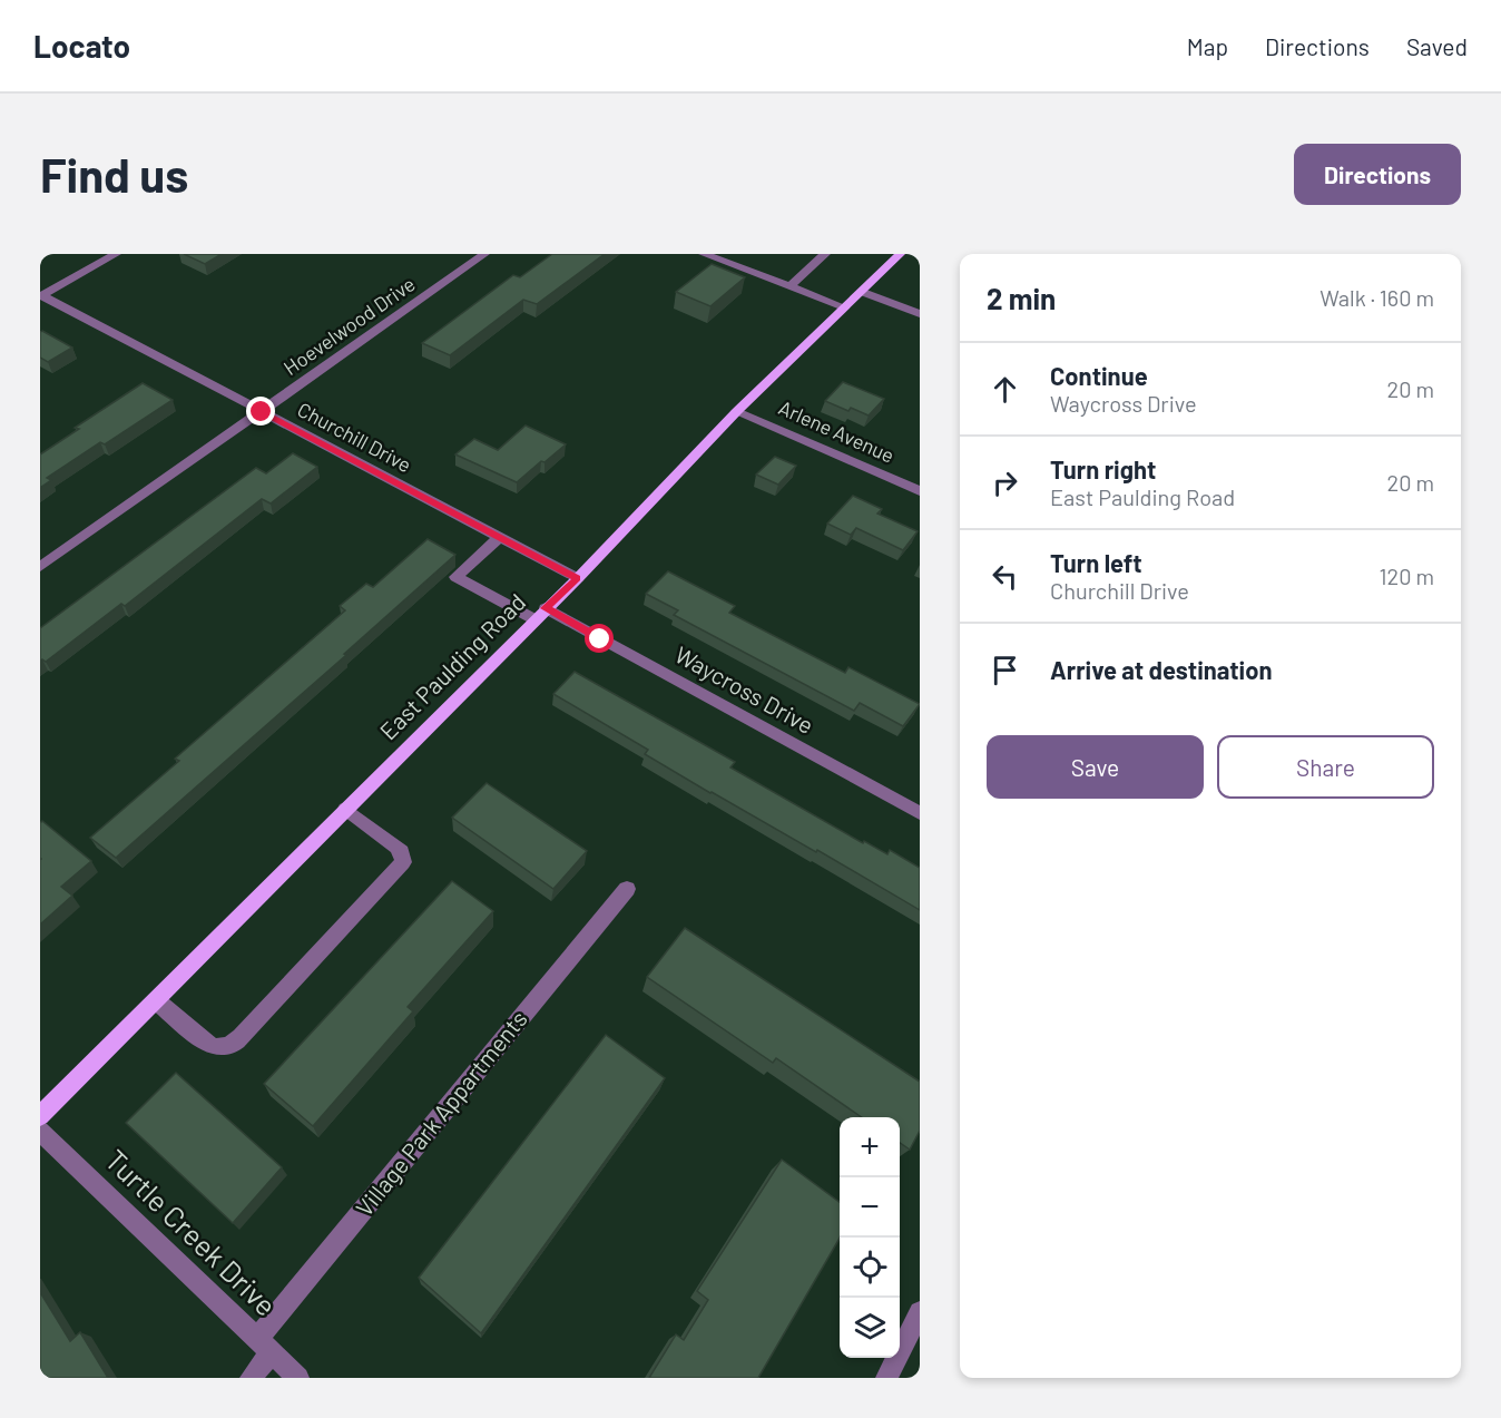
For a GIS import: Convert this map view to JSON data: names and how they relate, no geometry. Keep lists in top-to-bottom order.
{
  "streets": {
    "main road": ["East Paulding Road"],
    "street": [
      "Hoevelwood Drive",
      "Arlene Avenue",
      "Churchill Drive",
      "Waycross Drive",
      "Village Park Appartments",
      "Turtle Creek Drive"
    ]
  },
  "crossings": [
    ["Hoevelwood Drive", "Churchill Drive"],
    ["Arlene Avenue", "East Paulding Road"],
    ["Churchill Drive", "East Paulding Road"],
    ["Churchill Drive", "Waycross Drive"],
    ["East Paulding Road", "Waycross Drive"],
    ["Village Park Appartments", "Turtle Creek Drive"]
  ],
  "page": {
    "header": "Locato",
    "nav": ["Map", "Directions", "Saved"],
    "buttons": [
      "Directions",
      ["Save", "Share"]
    ],
    "title": "Find us",
    "heading": ["2 min", "Walk · 160 m"],
    "list": [
      ["Continue", "Waycross Drive", "20 m"],
      ["Turn right", "East Paulding Road", "20 m"],
      ["Turn left", "Churchill Drive", "120 m"],
      "Arrive at destination"
    ],
    "map_buttons": ["+", "−"]
  }
}
